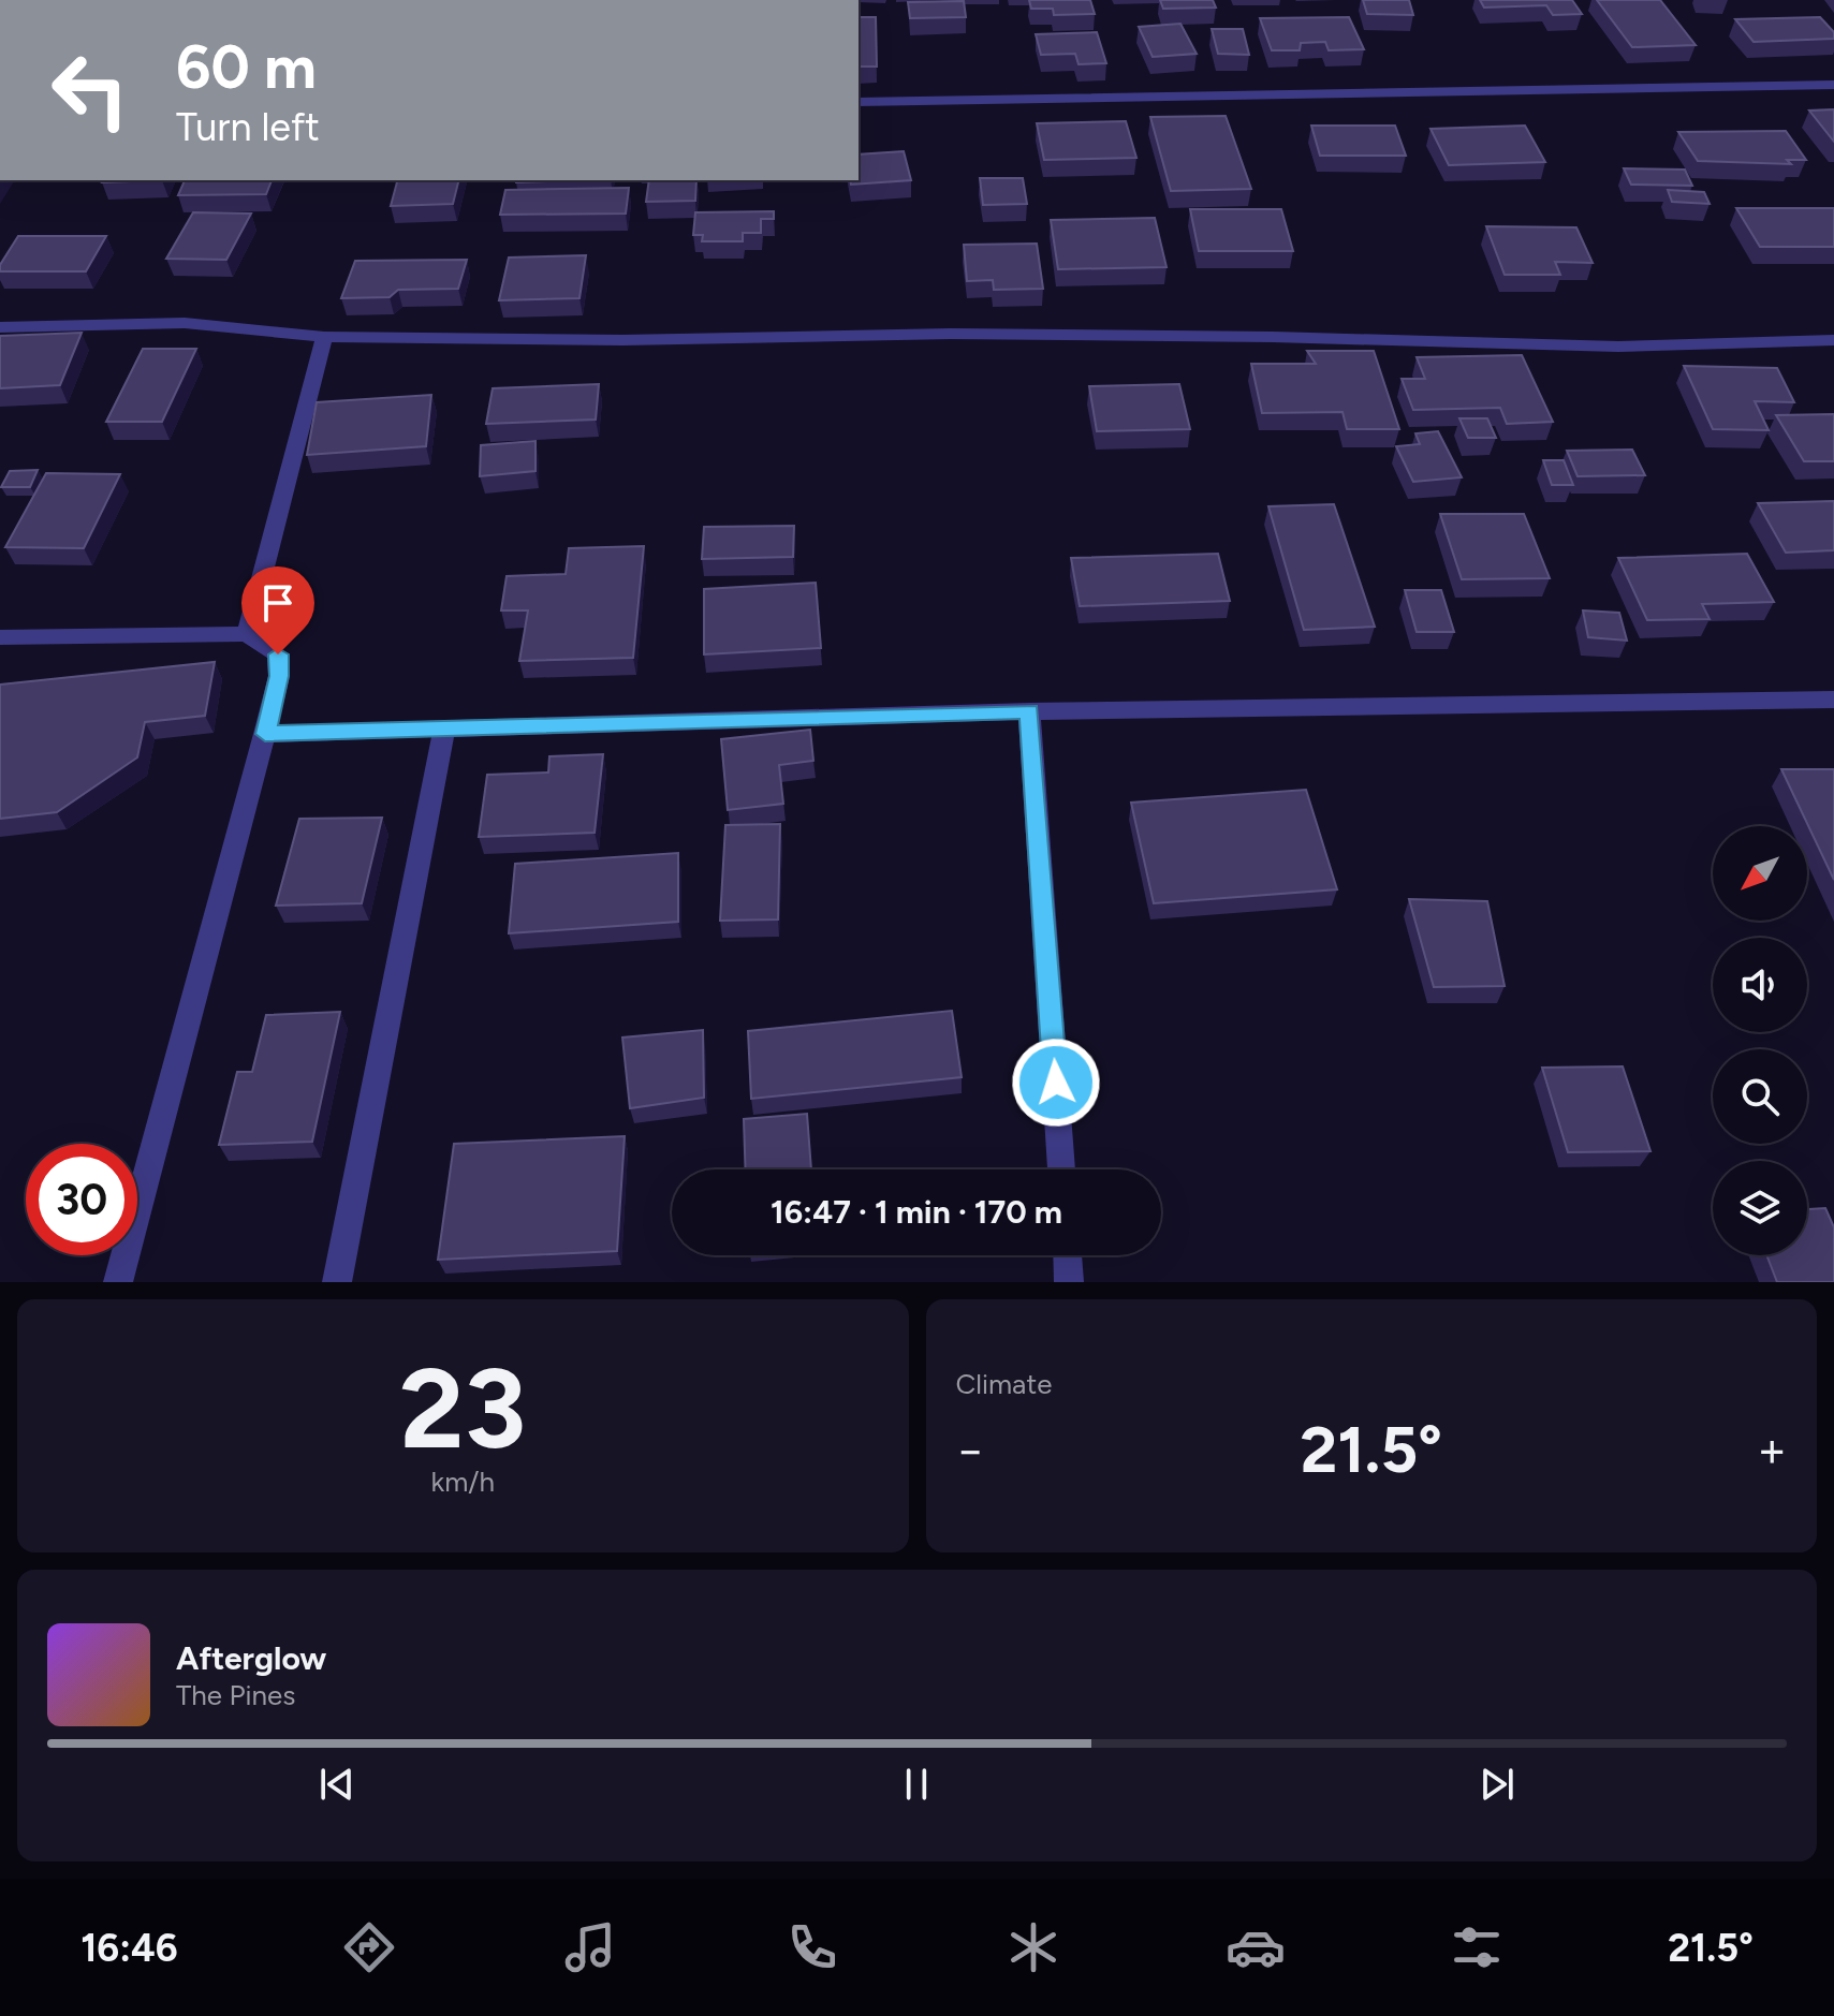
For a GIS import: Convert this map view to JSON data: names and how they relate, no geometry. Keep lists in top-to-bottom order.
{
  "north": "bottom left",
  "page": {
    "turn": ["60 m", "Turn left"],
    "limit": "30",
    "trip": "16:47 · 1 min · 170 m",
    "tile": [
      ["23", "km/h"],
      "Climate"
    ],
    "heat": ["−", "21.5°", "+"],
    "song": ["Afterglow", "The Pines"],
    "tabs": ["16:46", "21.5°"]
  }
}
